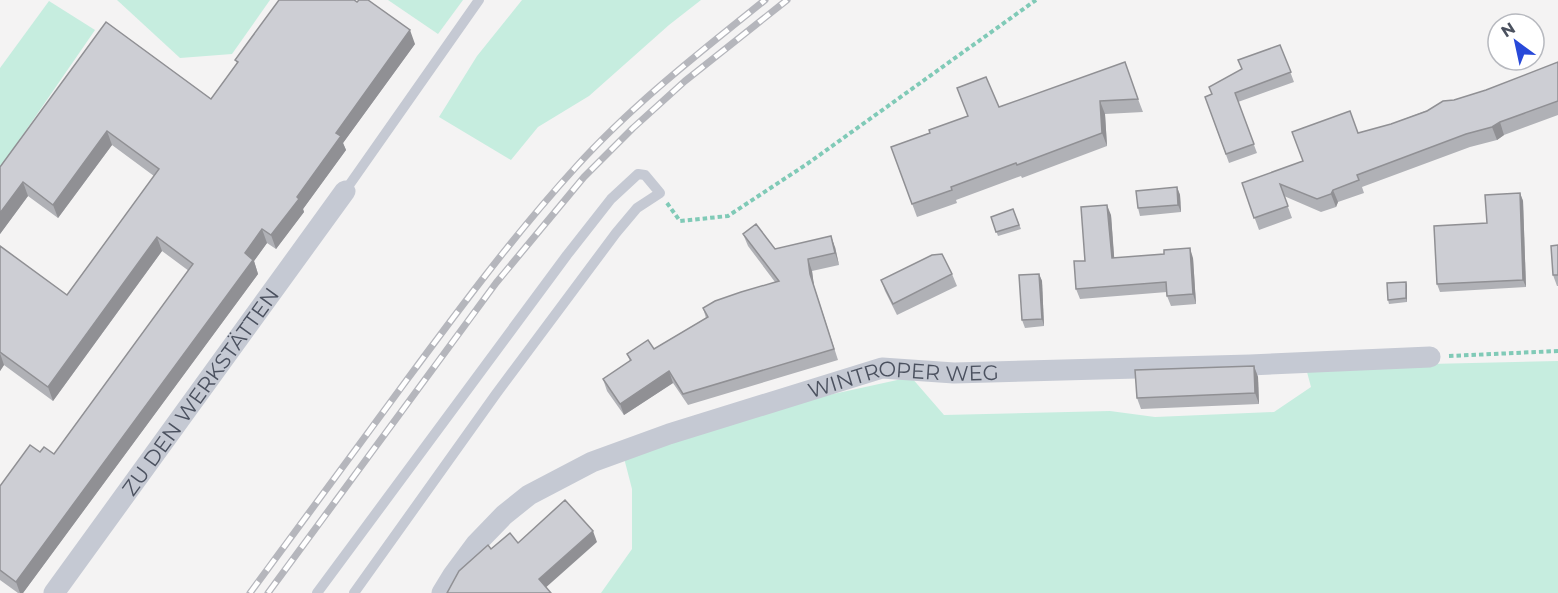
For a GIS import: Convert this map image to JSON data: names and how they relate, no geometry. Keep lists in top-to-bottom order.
{
  "streets": {
    "street": ["WINTROPER WEG", "ZU DEN WERKSTÄTTEN"]
  },
  "north": "top left"
}
